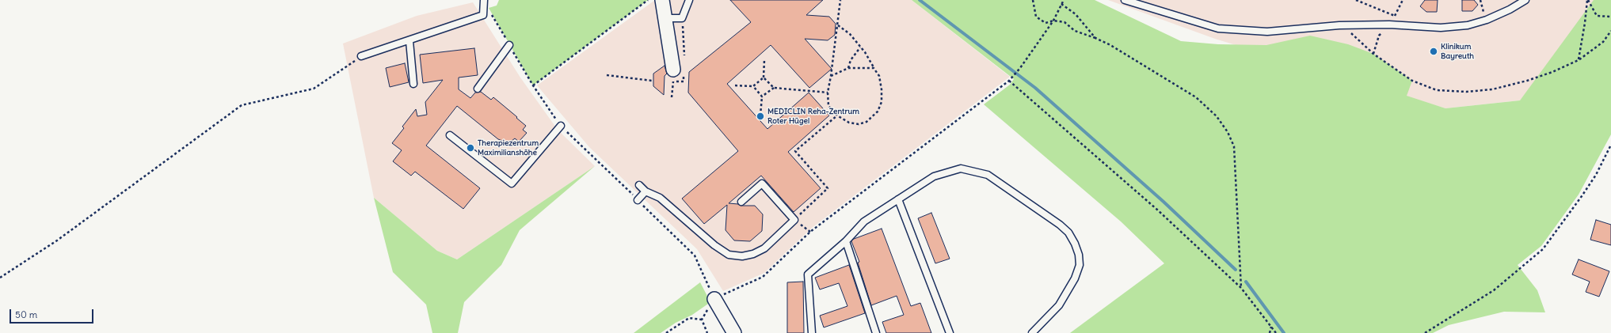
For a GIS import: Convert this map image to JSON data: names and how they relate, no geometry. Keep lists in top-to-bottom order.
{
  "places": ["Klinikum Bayreuth", "MEDICLIN Reha-Zentrum Roter Hügel", "Therapiezentrum Maximilianshöhe"],
  "scale_bar": "50 m"
}
